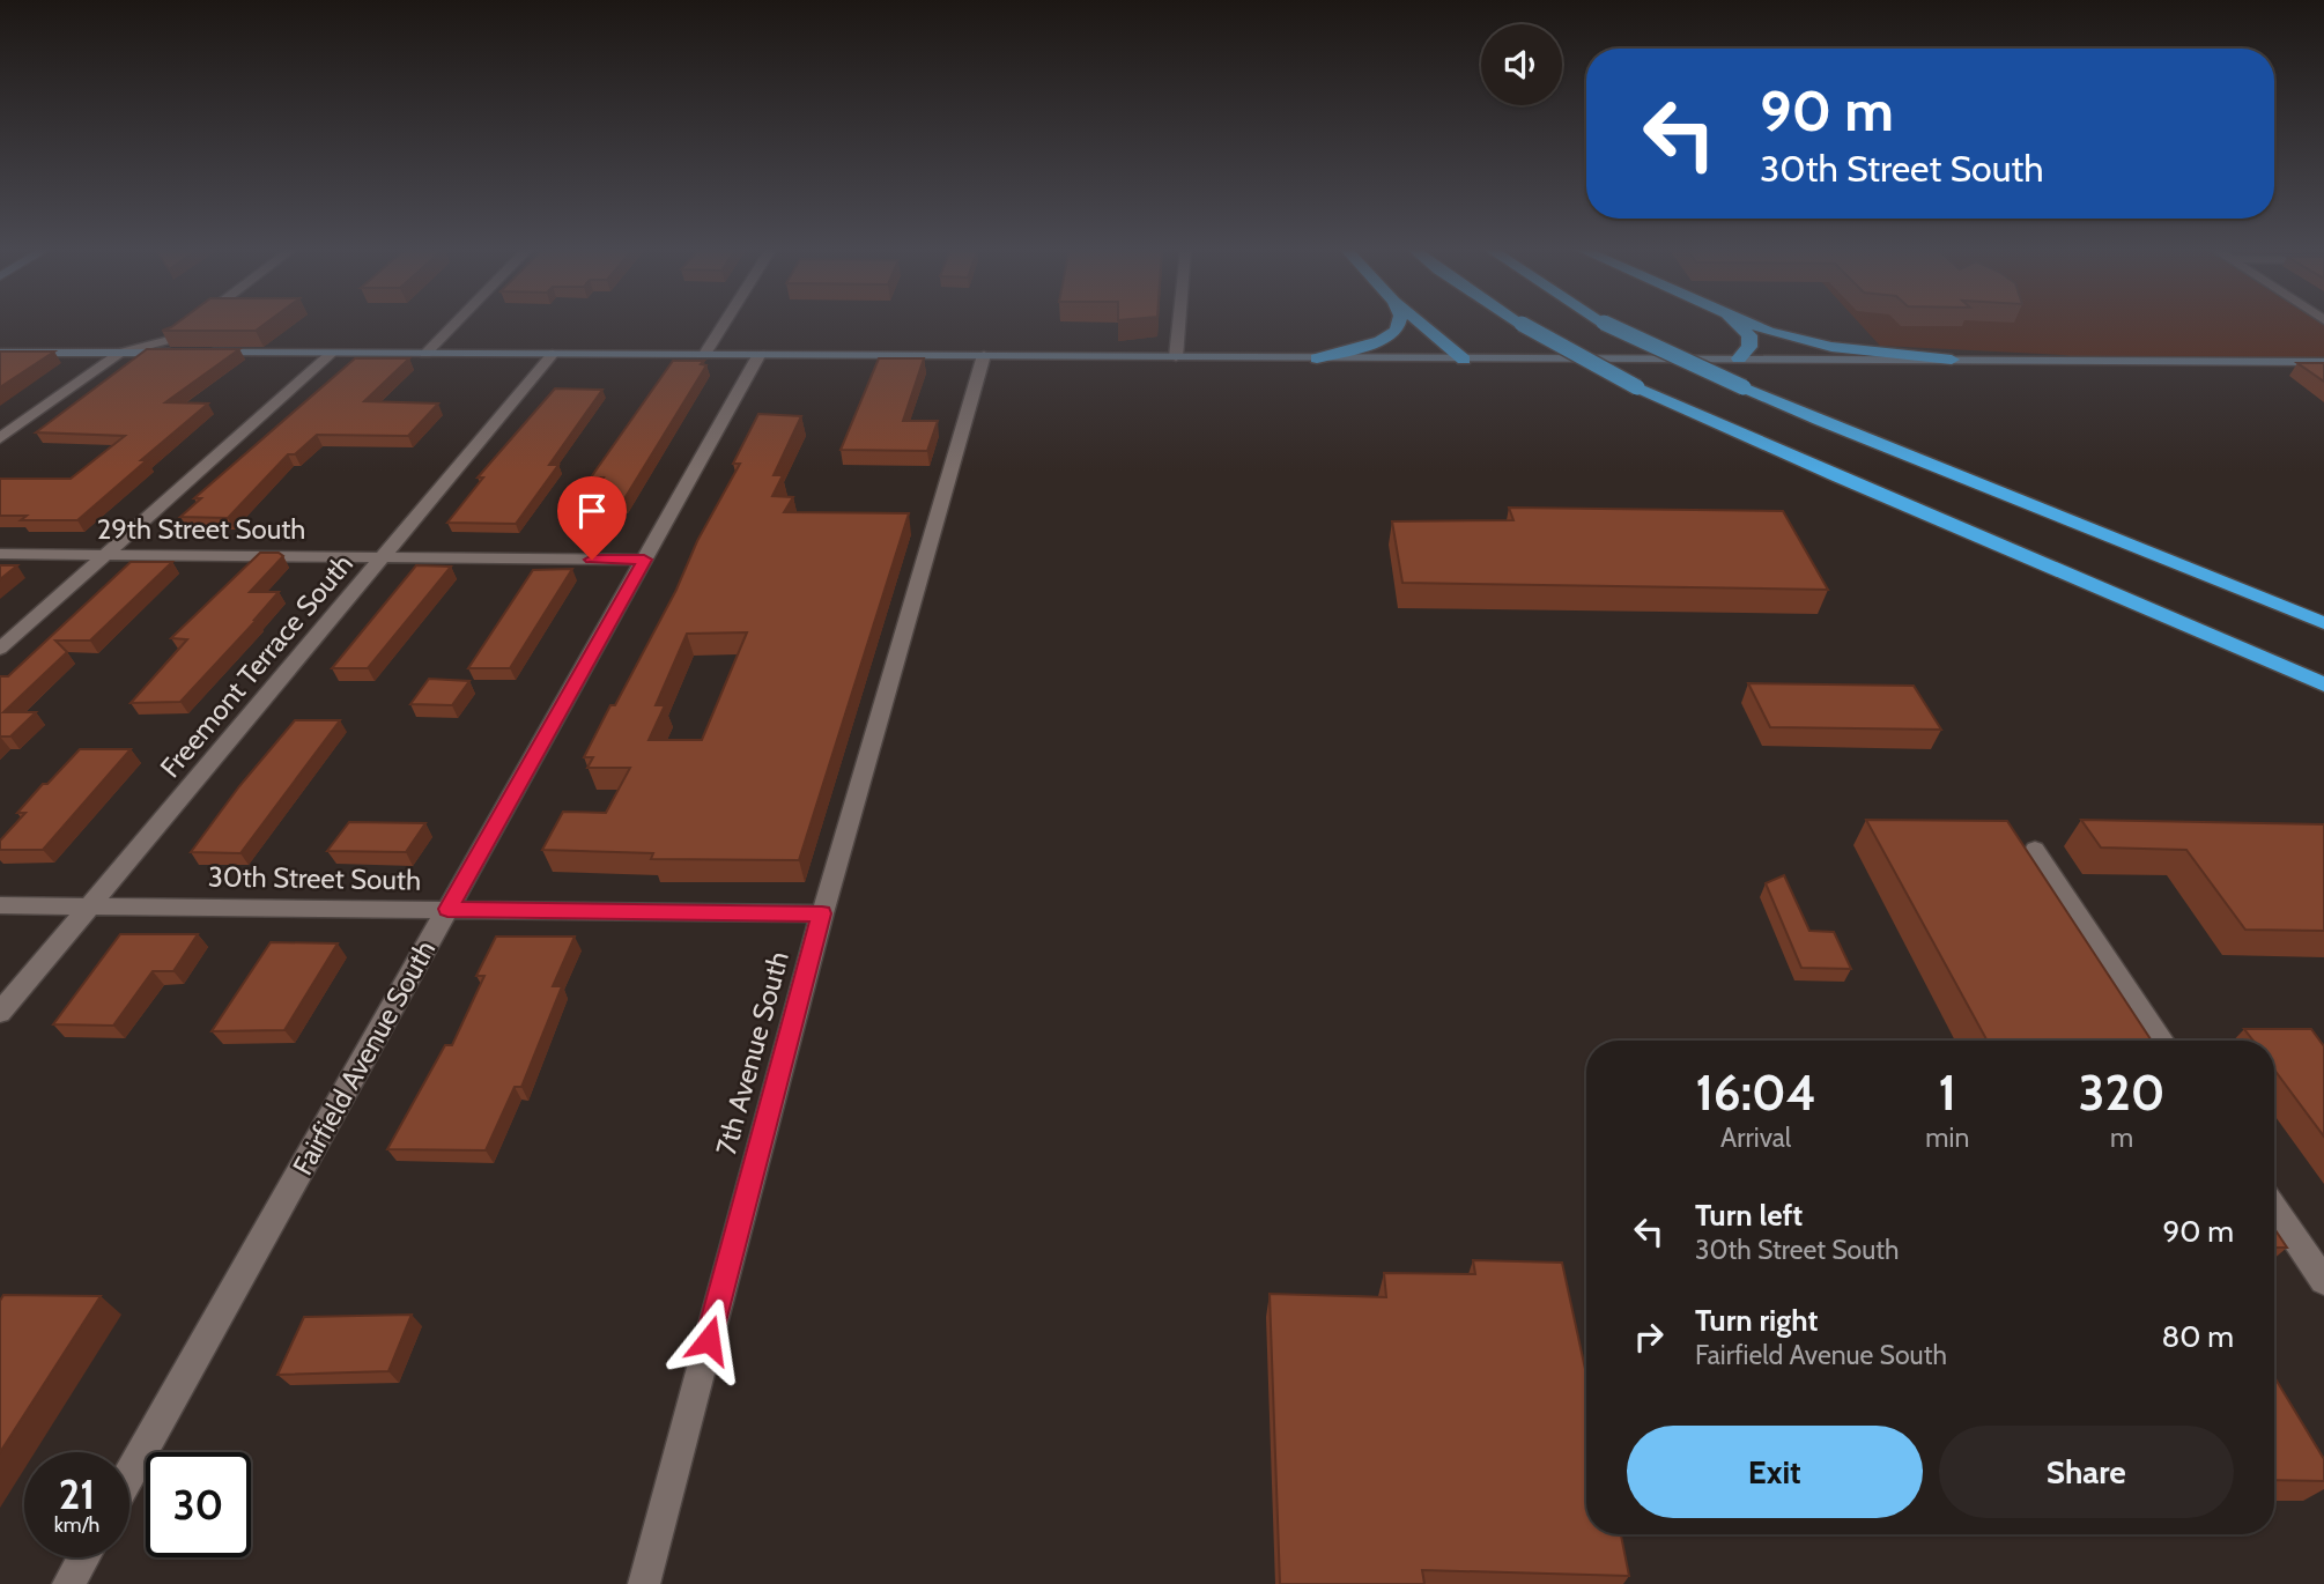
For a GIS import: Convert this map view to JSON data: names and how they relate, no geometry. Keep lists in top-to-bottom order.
{
  "streets": {
    "street": [
      "29th Street South",
      "Freemont Terrace South",
      "30th Street South",
      "7th Avenue South",
      "Fairfield Avenue South"
    ]
  },
  "crossings": [
    ["29th Street South", "Freemont Terrace South"],
    ["29th Street South", "Fairfield Avenue South"],
    ["Freemont Terrace South", "30th Street South"],
    ["30th Street South", "7th Avenue South"],
    ["30th Street South", "Fairfield Avenue South"]
  ],
  "page": {
    "turn": ["90 m", "30th Street South"],
    "eta": [
      "16:04",
      "Arrival",
      "1",
      "min",
      "320",
      "m"
    ],
    "list": [
      {
        "name": "Turn left",
        "note": "30th Street South",
        "value": "90 m"
      },
      {
        "name": "Turn right",
        "note": "Fairfield Avenue South",
        "value": "80 m"
      }
    ],
    "buttons": ["Exit", "Share"],
    "speed": "21 km/h",
    "limit": "30"
  }
}
